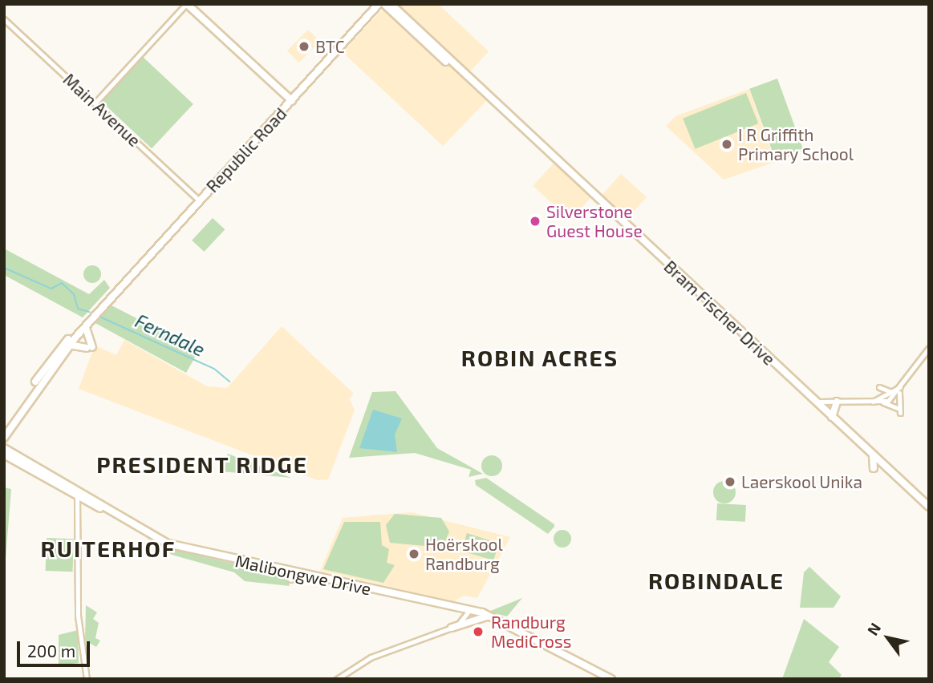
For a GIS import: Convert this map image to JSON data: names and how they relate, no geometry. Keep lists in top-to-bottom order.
{
  "streets": {
    "main road": ["Republic Road", "Bram Fischer Drive", "Malibongwe Drive"],
    "street": ["Main Avenue"]
  },
  "crossings": [
    ["Main Avenue", "Republic Road"],
    ["Republic Road", "Bram Fischer Drive"]
  ],
  "districts": [
    "ROBIN ACRES",
    "PRESIDENT RIDGE",
    "RUITERHOF",
    "ROBINDALE"
  ],
  "water": ["Ferndale"],
  "places": [
    "BTC",
    "I R Griffith Primary School",
    "Silverstone Guest House",
    "Laerskool Unika",
    "Hoërskool Randburg",
    "Randburg MediCross"
  ],
  "scale_bar": "200 m",
  "north": "top left"
}
